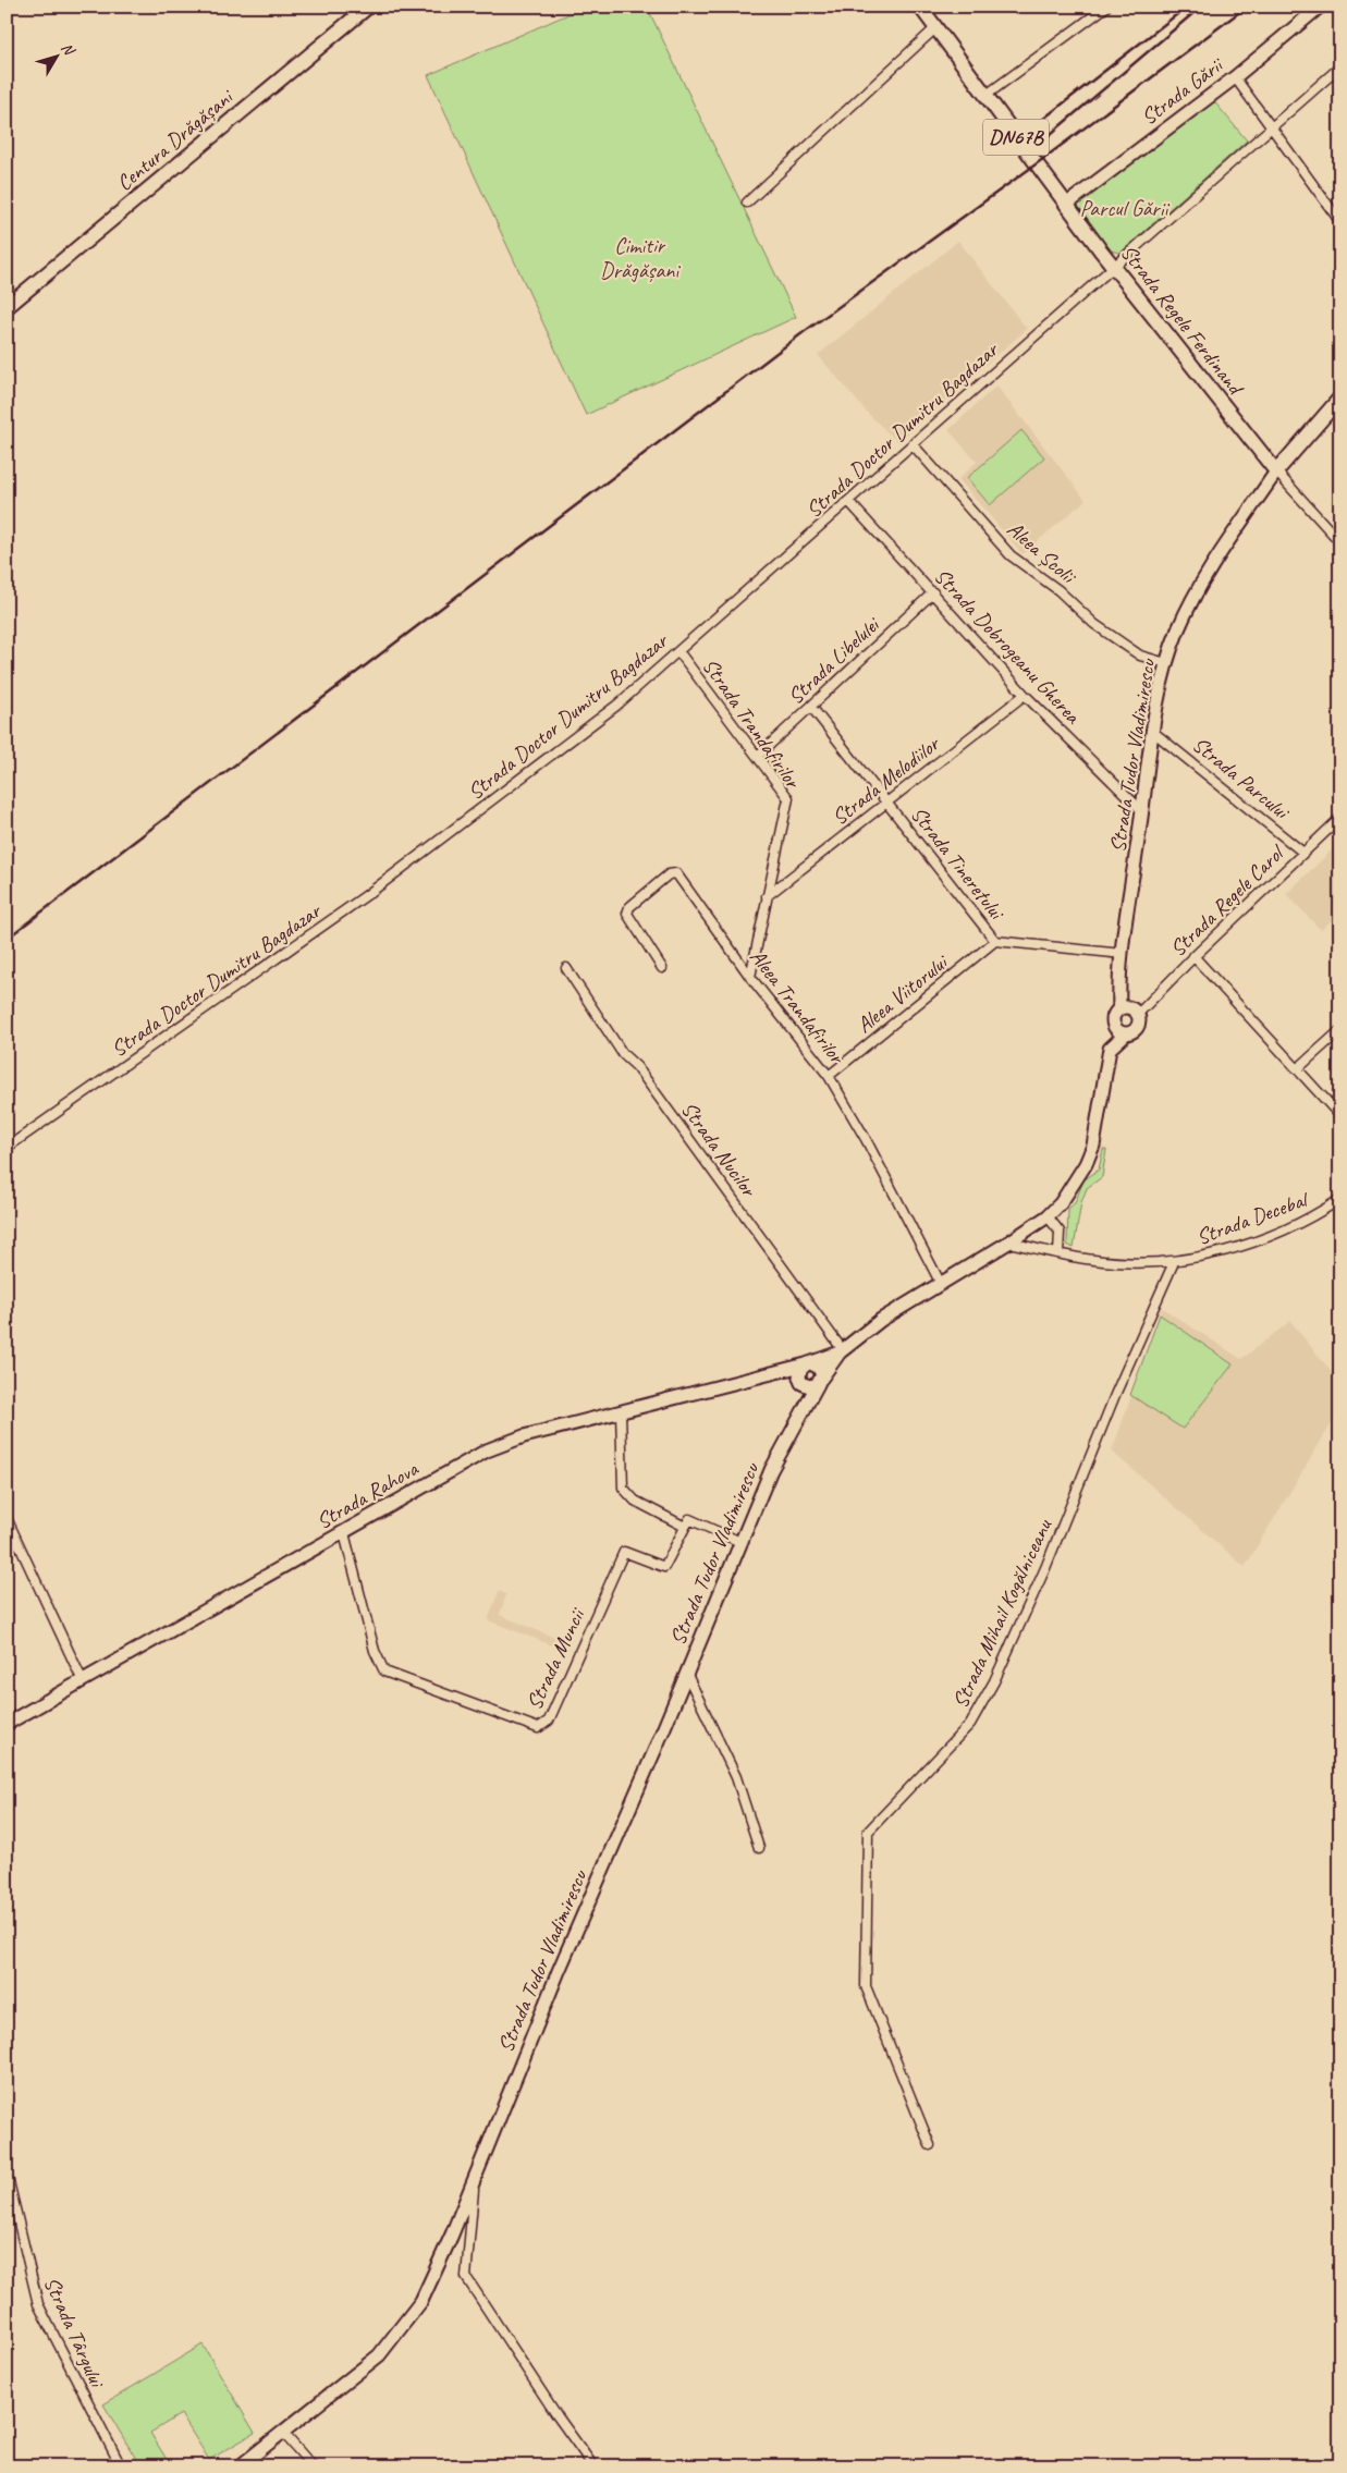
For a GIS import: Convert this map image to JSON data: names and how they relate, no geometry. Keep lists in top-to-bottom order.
{
  "streets": {
    "main road": [
      "Strada Gării",
      "DN67B",
      "Centura Drăgășani",
      "Strada Regele Ferdinand",
      "Strada Tudor Vladimirescu",
      "Strada Rahova"
    ],
    "street": [
      "Strada Doctor Dumitru Bagdazar",
      "Aleea Școlii",
      "Strada Dobrogeanu Gherea",
      "Strada Libelulei",
      "Strada Trandafirilor",
      "Strada Parcului",
      "Strada Melodiilor",
      "Strada Tineretului",
      "Strada Regele Carol",
      "Aleea Viitorului",
      "Aleea Trandafirilor",
      "Strada Nucilor",
      "Strada Decebal",
      "Strada Mihail Kogălniceanu",
      "Strada Muncii",
      "Strada Târgului"
    ]
  },
  "crossings": [
    ["Strada Gării", "Strada Regele Ferdinand"],
    ["DN67B", "Strada Regele Ferdinand"],
    ["DN67B", "Strada Tudor Vladimirescu"],
    ["Strada Regele Ferdinand", "Strada Doctor Dumitru Bagdazar"],
    ["Strada Regele Ferdinand", "Strada Tudor Vladimirescu"],
    ["Strada Doctor Dumitru Bagdazar", "Aleea Școlii"],
    ["Strada Doctor Dumitru Bagdazar", "Strada Dobrogeanu Gherea"],
    ["Strada Doctor Dumitru Bagdazar", "Strada Trandafirilor"],
    ["Aleea Școlii", "Strada Tudor Vladimirescu"],
    ["Strada Dobrogeanu Gherea", "Strada Libelulei"],
    ["Strada Dobrogeanu Gherea", "Strada Tudor Vladimirescu"],
    ["Strada Dobrogeanu Gherea", "Strada Melodiilor"],
    ["Strada Libelulei", "Strada Trandafirilor"],
    ["Strada Libelulei", "Strada Tineretului"],
    ["Strada Trandafirilor", "Strada Melodiilor"],
    ["Strada Trandafirilor", "Aleea Trandafirilor"],
    ["Strada Tudor Vladimirescu", "Strada Parcului"],
    ["Strada Tudor Vladimirescu", "Strada Tineretului"],
    ["Strada Tudor Vladimirescu", "Strada Regele Carol"],
    ["Strada Tudor Vladimirescu", "Aleea Trandafirilor"],
    ["Strada Tudor Vladimirescu", "Strada Nucilor"],
    ["Strada Tudor Vladimirescu", "Strada Decebal"],
    ["Strada Tudor Vladimirescu", "Strada Rahova"],
    ["Strada Parcului", "Strada Regele Carol"],
    ["Strada Melodiilor", "Strada Tineretului"],
    ["Strada Tineretului", "Aleea Viitorului"],
    ["Aleea Viitorului", "Aleea Trandafirilor"],
    ["Strada Decebal", "Strada Mihail Kogălniceanu"],
    ["Strada Rahova", "Strada Muncii"]
  ],
  "parks": ["Parcul Gării", "Cimitir Drăgășani"],
  "north": "top right"
}
